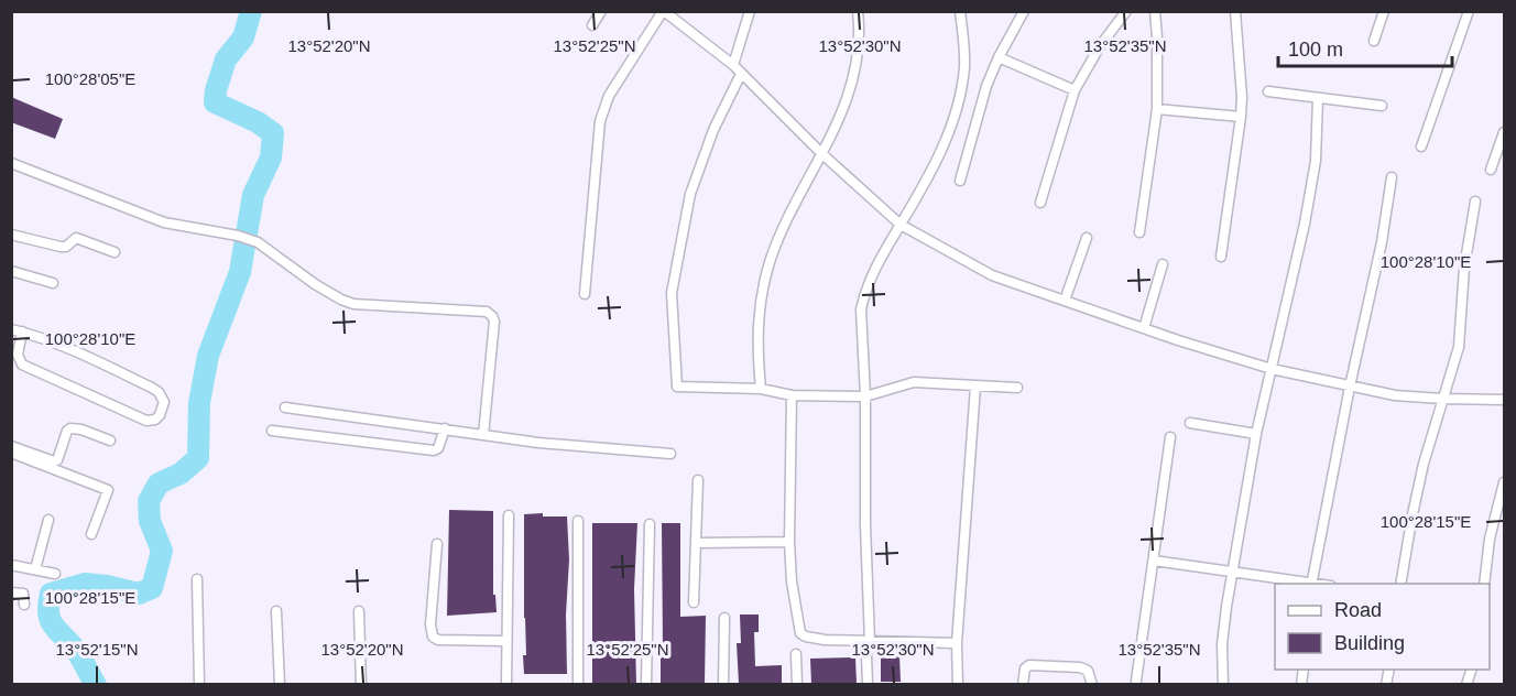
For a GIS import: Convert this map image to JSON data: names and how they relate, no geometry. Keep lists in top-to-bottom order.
{
  "legend": ["Road", "Building"],
  "scale_bar": "100 m",
  "coordinates": [
    "13°52'20\"N",
    "13°52'25\"N",
    "13°52'30\"N",
    "13°52'35\"N",
    "100°28'05\"E",
    "100°28'10\"E",
    "100°28'15\"E",
    "13°52'15\"N"
  ]
}
